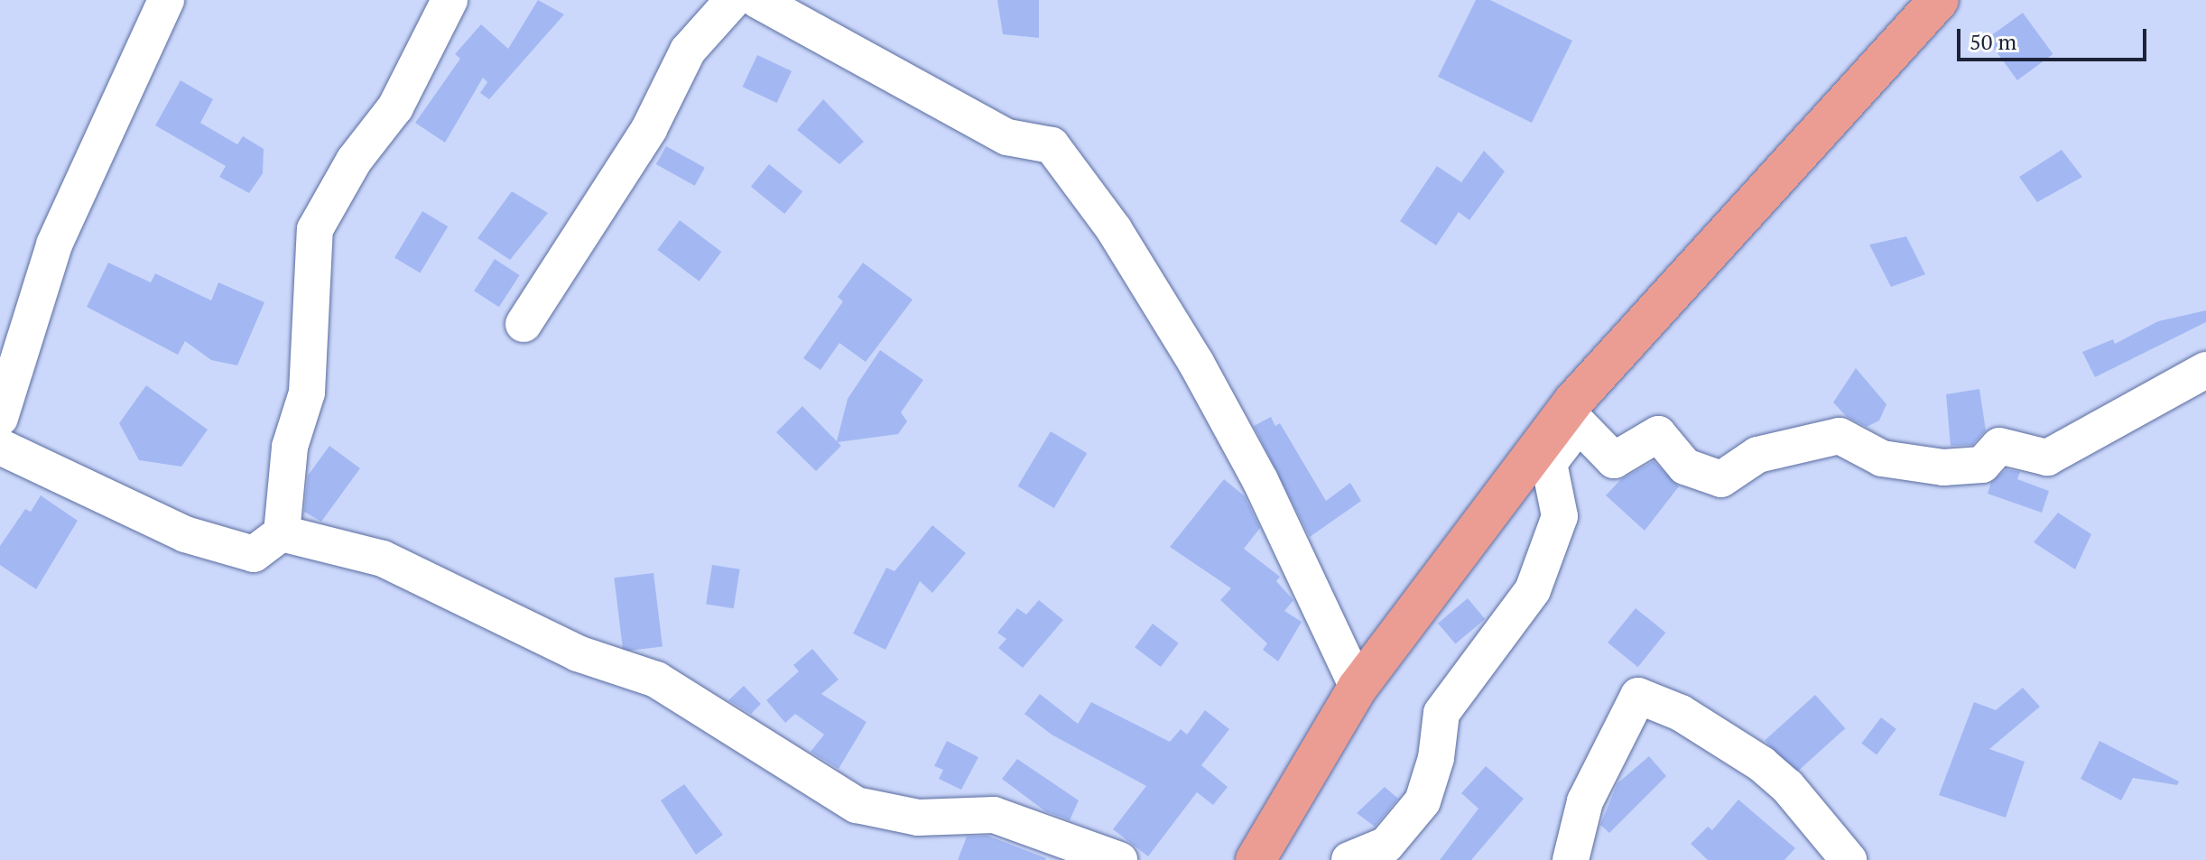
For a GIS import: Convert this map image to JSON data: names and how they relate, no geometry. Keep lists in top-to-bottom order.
{
  "scale_bar": "50 m"
}
